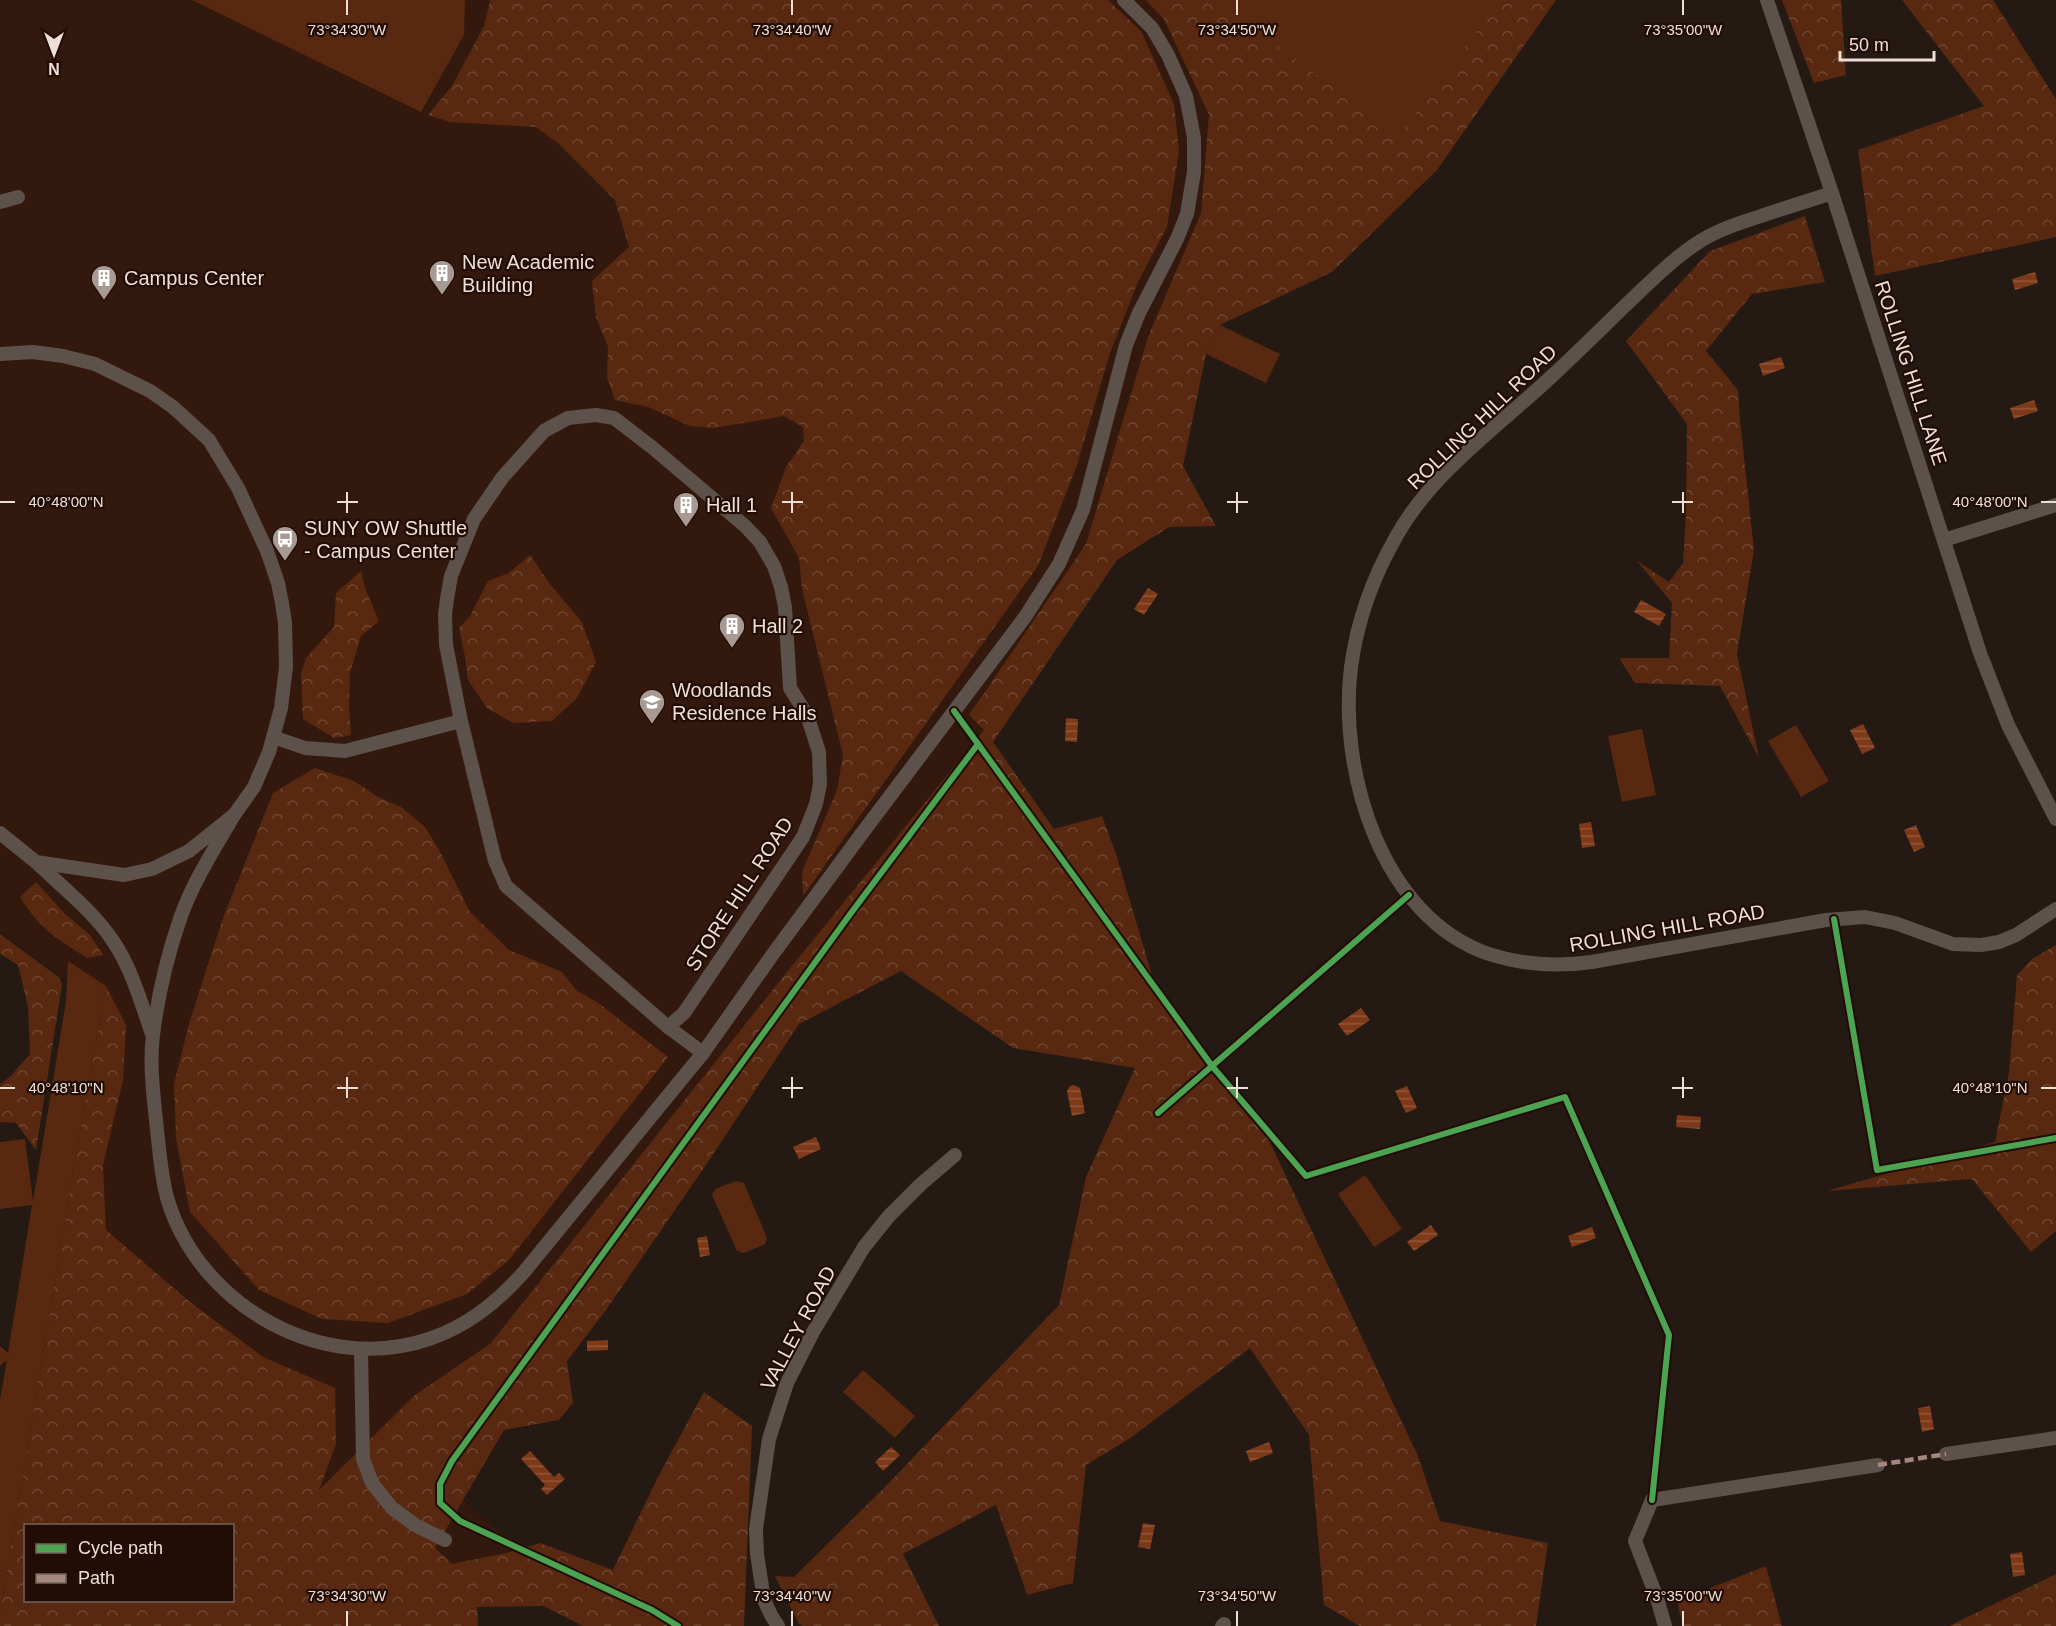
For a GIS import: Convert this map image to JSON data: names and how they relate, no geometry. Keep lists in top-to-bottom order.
{
  "streets": {
    "street": [
      "ROLLING HILL LANE",
      "ROLLING HILL ROAD",
      "STORE HILL ROAD",
      "VALLEY ROAD"
    ]
  },
  "crossings": [
    ["ROLLING HILL LANE", "ROLLING HILL ROAD"]
  ],
  "places": {
    "building": [
      "New Academic Building",
      "Campus Center",
      "Hall 1",
      "Hall 2"
    ],
    "bus stop": ["SUNY OW Shuttle - Campus Center"],
    "school or university": ["Woodlands Residence Halls"]
  },
  "legend": ["Cycle path", "Path"],
  "scale_bar": "50 m",
  "north": "bottom",
  "coordinates": [
    "73°34'30\"W",
    "73°34'40\"W",
    "73°34'50\"W",
    "73°35'00\"W",
    "40°48'00\"N",
    "40°48'10\"N"
  ]
}
